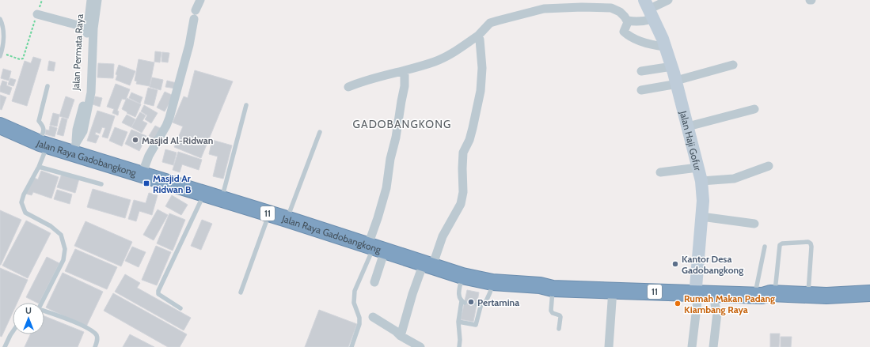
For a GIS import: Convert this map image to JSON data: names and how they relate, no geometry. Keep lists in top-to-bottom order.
{
  "streets": {
    "highway": ["Jalan Raya Gadobangkong", "11"],
    "street": ["Jalan Permata Raya", "Jalan Haji Gofur"]
  },
  "crossings": [
    ["Jalan Permata Raya", "Jalan Raya Gadobangkong"],
    ["Jalan Haji Gofur", "Jalan Raya Gadobangkong"]
  ],
  "districts": ["GADOBANGKONG"],
  "places": {
    "other": [
      "Masjid Al-Ridwan",
      "Kantor Desa Gadobangkong",
      "Pertamina",
      "Rumah Makan Padang Kiambang Raya"
    ],
    "transit": ["Masjid Ar Ridwan B"]
  },
  "north": "top"
}
